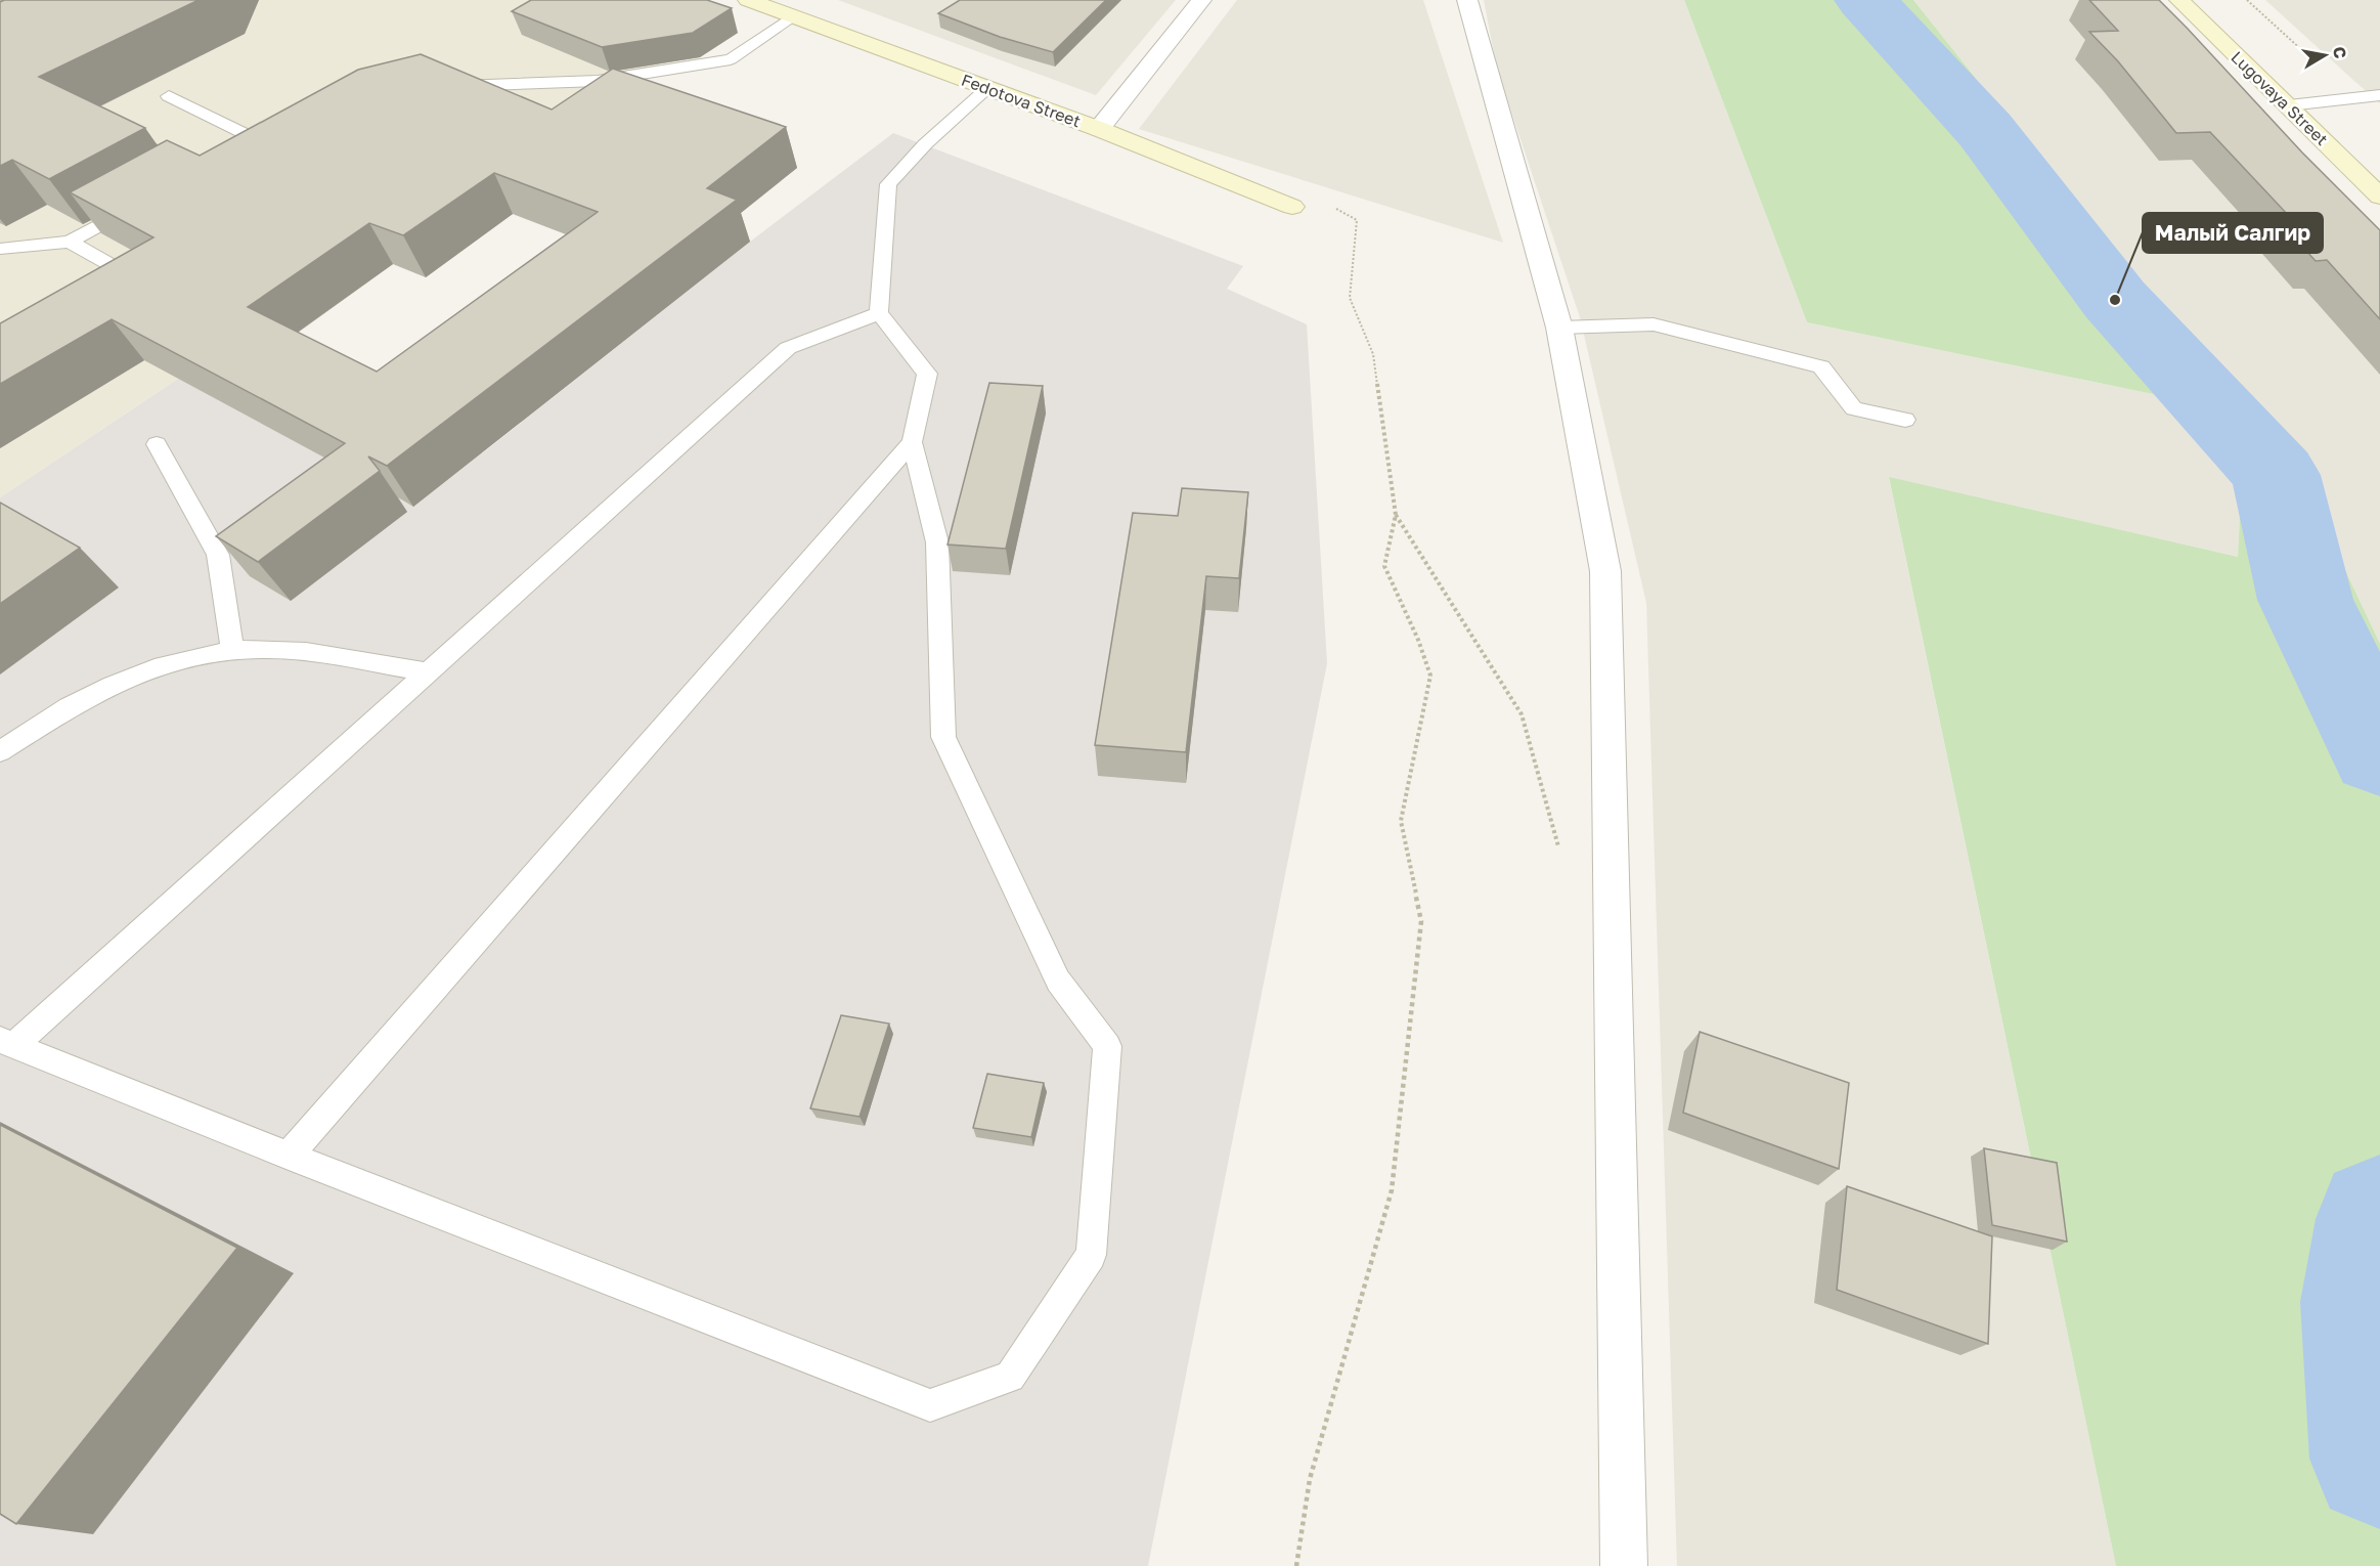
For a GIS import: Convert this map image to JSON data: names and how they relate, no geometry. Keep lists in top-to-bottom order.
{
  "streets": {
    "street": ["Lugovaya Street", "Fedotova Street"]
  },
  "places": ["Малый Салгир"],
  "north": "right"
}
